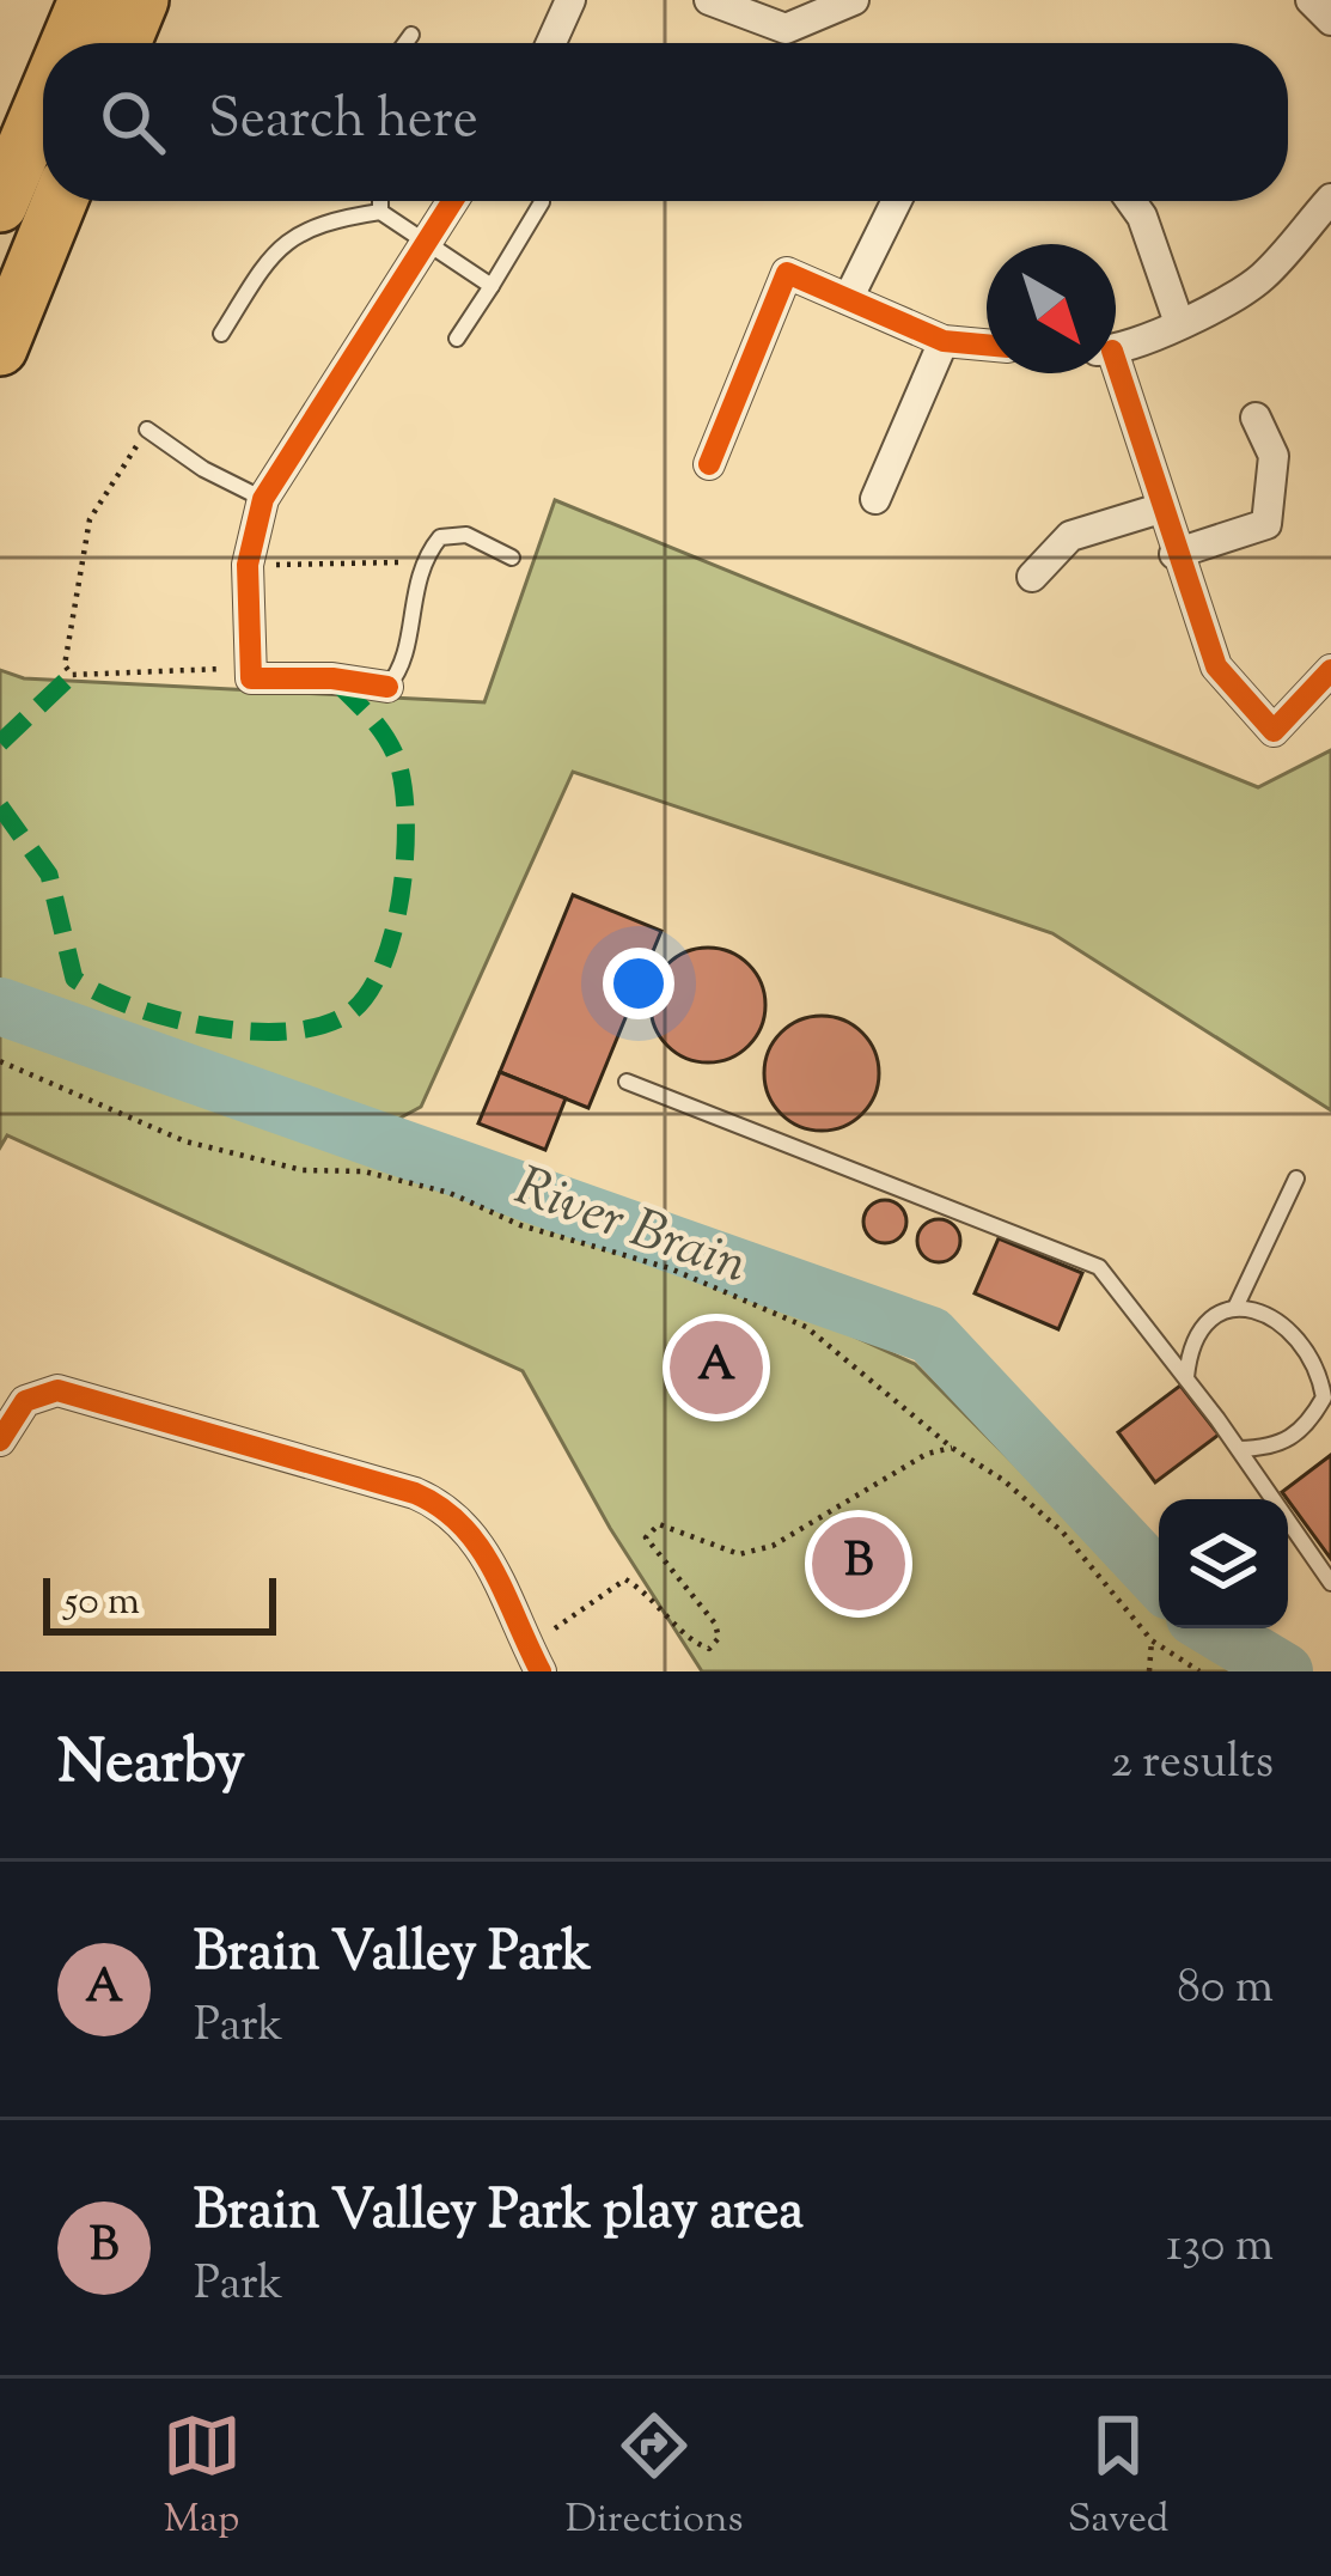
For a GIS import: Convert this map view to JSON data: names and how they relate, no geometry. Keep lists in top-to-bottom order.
{
  "water": ["River Brain"],
  "scale_bar": "50 m",
  "north": "bottom right",
  "page": {
    "search": "Search here",
    "pins": ["A", "B"],
    "scale": "50 m",
    "heading": ["Nearby", "2 results"],
    "list": [
      {
        "mark": "A",
        "name": "Brain Valley Park",
        "note": "Park",
        "value": "80 m"
      },
      {
        "mark": "B",
        "name": "Brain Valley Park play area",
        "note": "Park",
        "value": "130 m"
      }
    ],
    "nav": ["Map", "Directions", "Saved"]
  }
}
